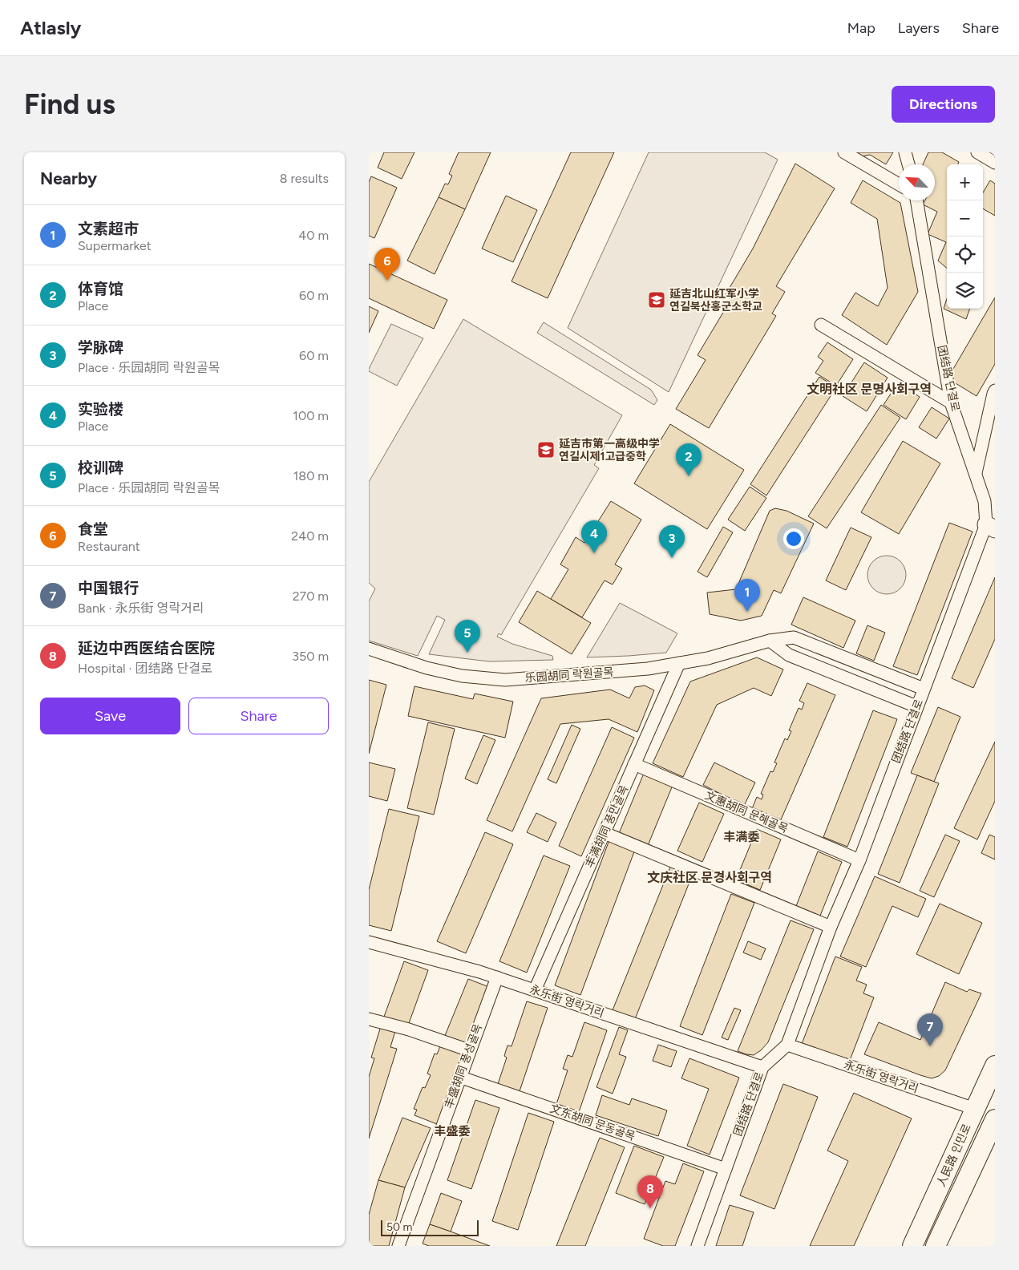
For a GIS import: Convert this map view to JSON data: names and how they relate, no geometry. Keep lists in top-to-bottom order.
{
  "streets": {
    "main road": ["人民路 인민로"],
    "street": [
      "团结路 단결로",
      "乐园胡同 락원골목",
      "文惠胡同 문혜골목",
      "丰满胡同 풍만골목",
      "永乐街 영락거리",
      "丰盛胡同 풍성골목",
      "文东胡同 문동골목"
    ]
  },
  "crossings": [
    ["团结路 단결로", "乐园胡同 락원골목"],
    ["团结路 단결로", "文惠胡同 문혜골목"],
    ["团结路 단결로", "永乐街 영락거리"],
    ["团结路 단결로", "文东胡同 문동골목"],
    ["乐园胡同 락원골목", "丰满胡同 풍만골목"],
    ["文惠胡同 문혜골목", "丰满胡同 풍만골목"],
    ["丰满胡同 풍만골목", "永乐街 영락거리"],
    ["永乐街 영락거리", "丰盛胡同 풍성골목"],
    ["永乐街 영락거리", "人民路 인민로"],
    ["丰盛胡同 풍성골목", "文东胡同 문동골목"]
  ],
  "districts": [
    "文明社区 문명사회구역",
    "丰满委",
    "文庆社区 문경사회구역",
    "丰盛委"
  ],
  "places": {
    "school or university": ["延吉北山红军小学 연길북산홍군소학교", "延吉市第一高级中学 연길시제1고급중학"]
  },
  "scale_bar": "50 m",
  "north": "top left",
  "page": {
    "header": "Atlasly",
    "nav": ["Map", "Layers", "Share"],
    "buttons": [
      "Directions",
      ["Save", "Share"]
    ],
    "title": "Find us",
    "heading": ["Nearby", "8 results"],
    "map_buttons": ["+", "−"],
    "list": [
      {
        "mark": "1",
        "name": "文素超市",
        "note": "Supermarket",
        "value": "40 m"
      },
      {
        "mark": "2",
        "name": "体育馆",
        "note": "Place",
        "value": "60 m"
      },
      {
        "mark": "3",
        "name": "学脉碑",
        "note": "Place · 乐园胡同 락원골목",
        "value": "60 m"
      },
      {
        "mark": "4",
        "name": "实验楼",
        "note": "Place",
        "value": "100 m"
      },
      {
        "mark": "5",
        "name": "校训碑",
        "note": "Place · 乐园胡同 락원골목",
        "value": "180 m"
      },
      {
        "mark": "6",
        "name": "食堂",
        "note": "Restaurant",
        "value": "240 m"
      },
      {
        "mark": "7",
        "name": "中国银行",
        "note": "Bank · 永乐街 영락거리",
        "value": "270 m"
      },
      {
        "mark": "8",
        "name": "延边中西医结合医院",
        "note": "Hospital · 团结路 단결로",
        "value": "350 m"
      }
    ],
    "pins": [
      "6",
      "2",
      "4",
      "3",
      "1",
      "5",
      "7",
      "8"
    ],
    "scale": "50 m"
  }
}
